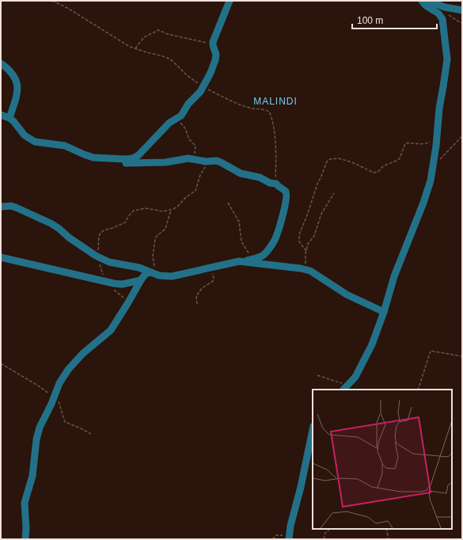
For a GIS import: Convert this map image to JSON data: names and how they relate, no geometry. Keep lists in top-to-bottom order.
{
  "districts": ["MALINDI"],
  "scale_bar": "100 m"
}
